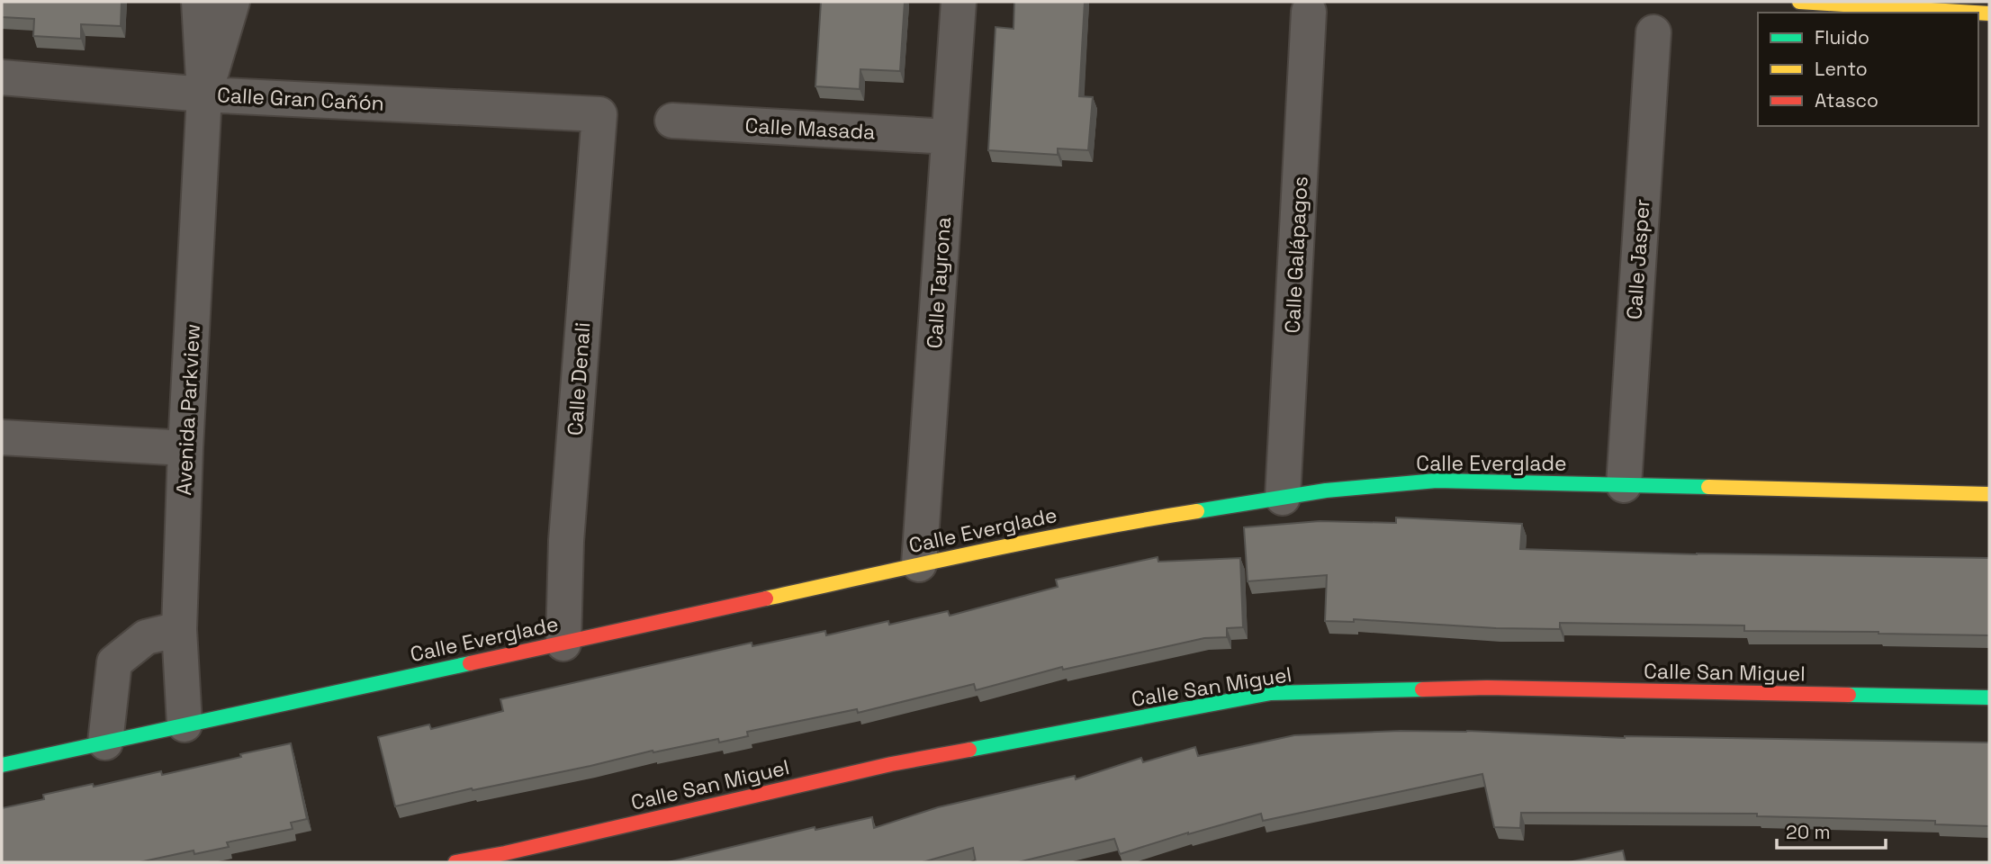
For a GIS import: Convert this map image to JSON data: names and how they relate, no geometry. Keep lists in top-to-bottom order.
{
  "streets": {
    "street": [
      "Calle Gran Cañón",
      "Calle Masada",
      "Calle Galápagos",
      "Calle Jasper",
      "Calle Tayrona",
      "Calle Denali",
      "Avenida Parkview",
      "Calle Everglade",
      "Calle San Miguel"
    ]
  },
  "crossings": [
    ["Calle Gran Cañón", "Calle Denali"],
    ["Calle Gran Cañón", "Avenida Parkview"],
    ["Calle Masada", "Calle Tayrona"],
    ["Calle Galápagos", "Calle Everglade"],
    ["Calle Jasper", "Calle Everglade"],
    ["Calle Tayrona", "Calle Everglade"],
    ["Calle Denali", "Calle Everglade"],
    ["Avenida Parkview", "Calle Everglade"]
  ],
  "legend": ["Fluido", "Lento", "Atasco"],
  "scale_bar": "20 m"
}
